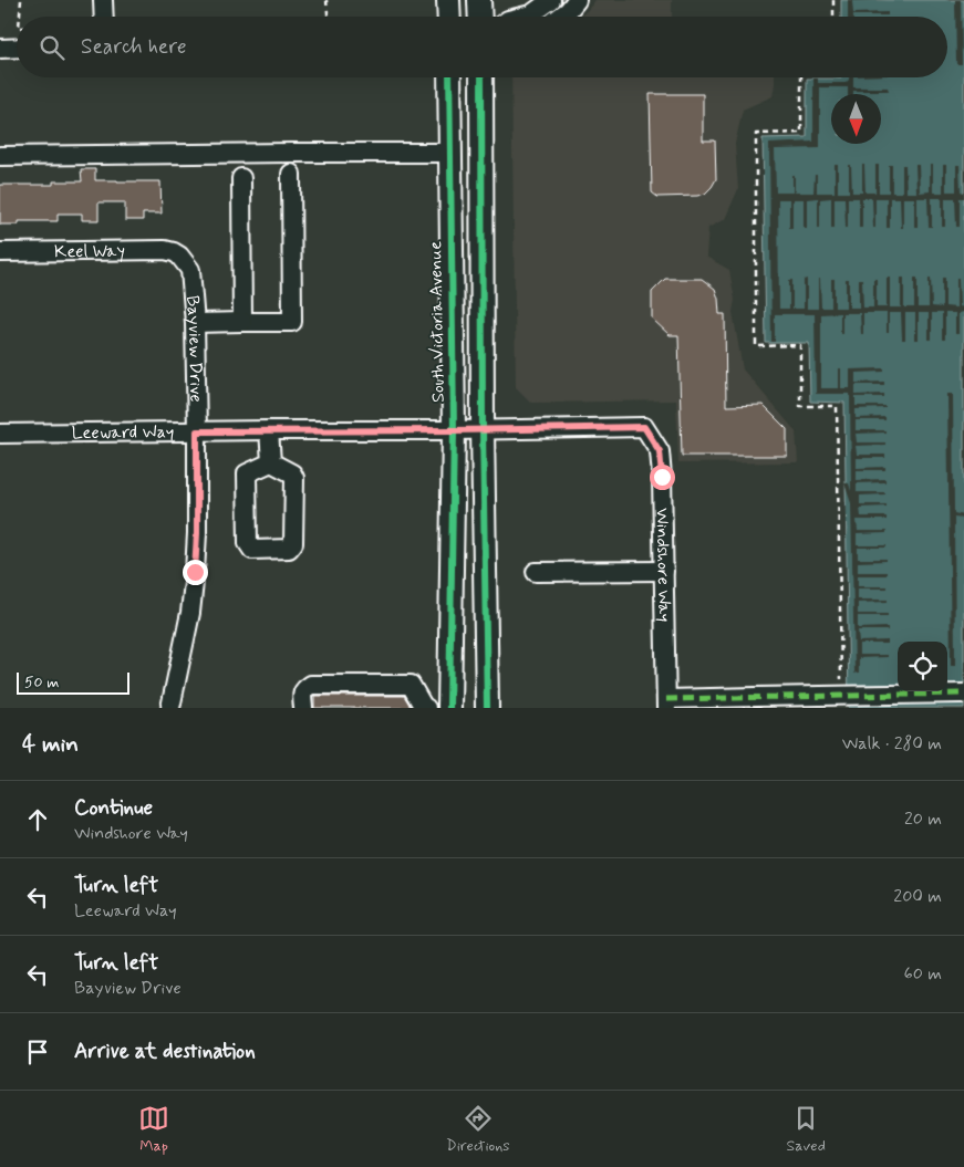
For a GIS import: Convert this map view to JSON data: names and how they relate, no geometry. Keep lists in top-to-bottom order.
{
  "streets": {
    "main road": ["South Victoria Avenue"],
    "street": [
      "Keel Way",
      "Bayview Drive",
      "Leeward Way",
      "Windshore Way"
    ]
  },
  "crossings": [
    ["Keel Way", "Bayview Drive"],
    ["South Victoria Avenue", "Leeward Way"],
    ["Bayview Drive", "Leeward Way"],
    ["Leeward Way", "Windshore Way"]
  ],
  "scale_bar": "50 m",
  "north": "bottom",
  "page": {
    "search": "Search here",
    "scale": "50 m",
    "heading": ["4 min", "Walk · 280 m"],
    "list": [
      ["Continue", "Windshore Way", "20 m"],
      ["Turn left", "Leeward Way", "200 m"],
      ["Turn left", "Bayview Drive", "60 m"],
      "Arrive at destination"
    ],
    "nav": ["Map", "Directions", "Saved"]
  }
}
